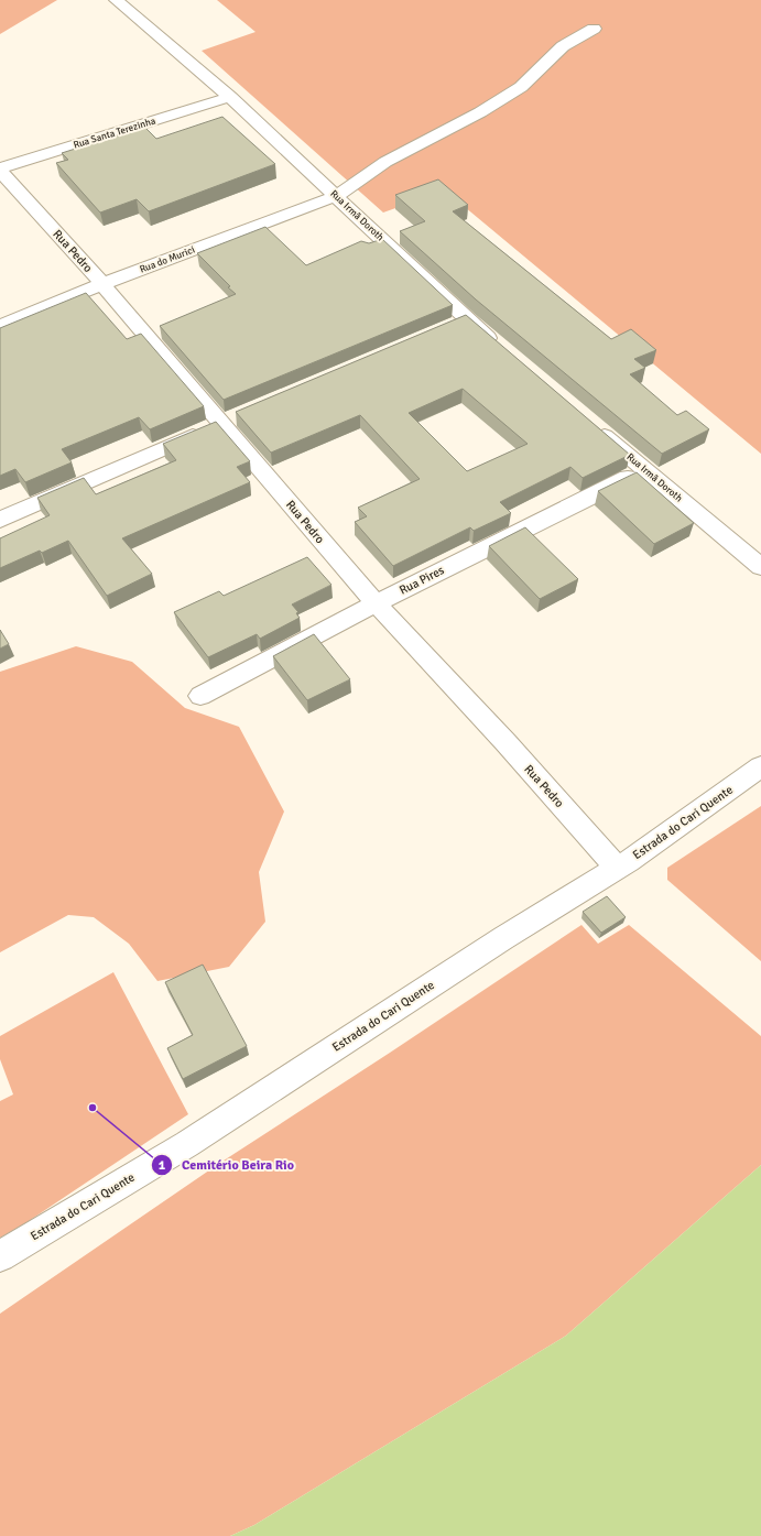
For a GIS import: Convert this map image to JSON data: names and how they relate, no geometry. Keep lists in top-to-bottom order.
{
  "streets": {
    "street": [
      "Rua Santa Terezinha",
      "Rua Irmã Doroth",
      "Rua Pedro",
      "Rua do Murici",
      "Rua Pires",
      "Estrada do Cari Quente"
    ]
  },
  "crossings": [
    ["Rua Santa Terezinha", "Rua Irmã Doroth"],
    ["Rua Santa Terezinha", "Rua Pedro"],
    ["Rua Irmã Doroth", "Rua do Murici"],
    ["Rua Irmã Doroth", "Rua Pires"],
    ["Rua Pedro", "Rua do Murici"],
    ["Rua Pedro", "Rua Pires"],
    ["Rua Pedro", "Estrada do Cari Quente"]
  ],
  "places": ["Cemitério Beira Rio"]
}
